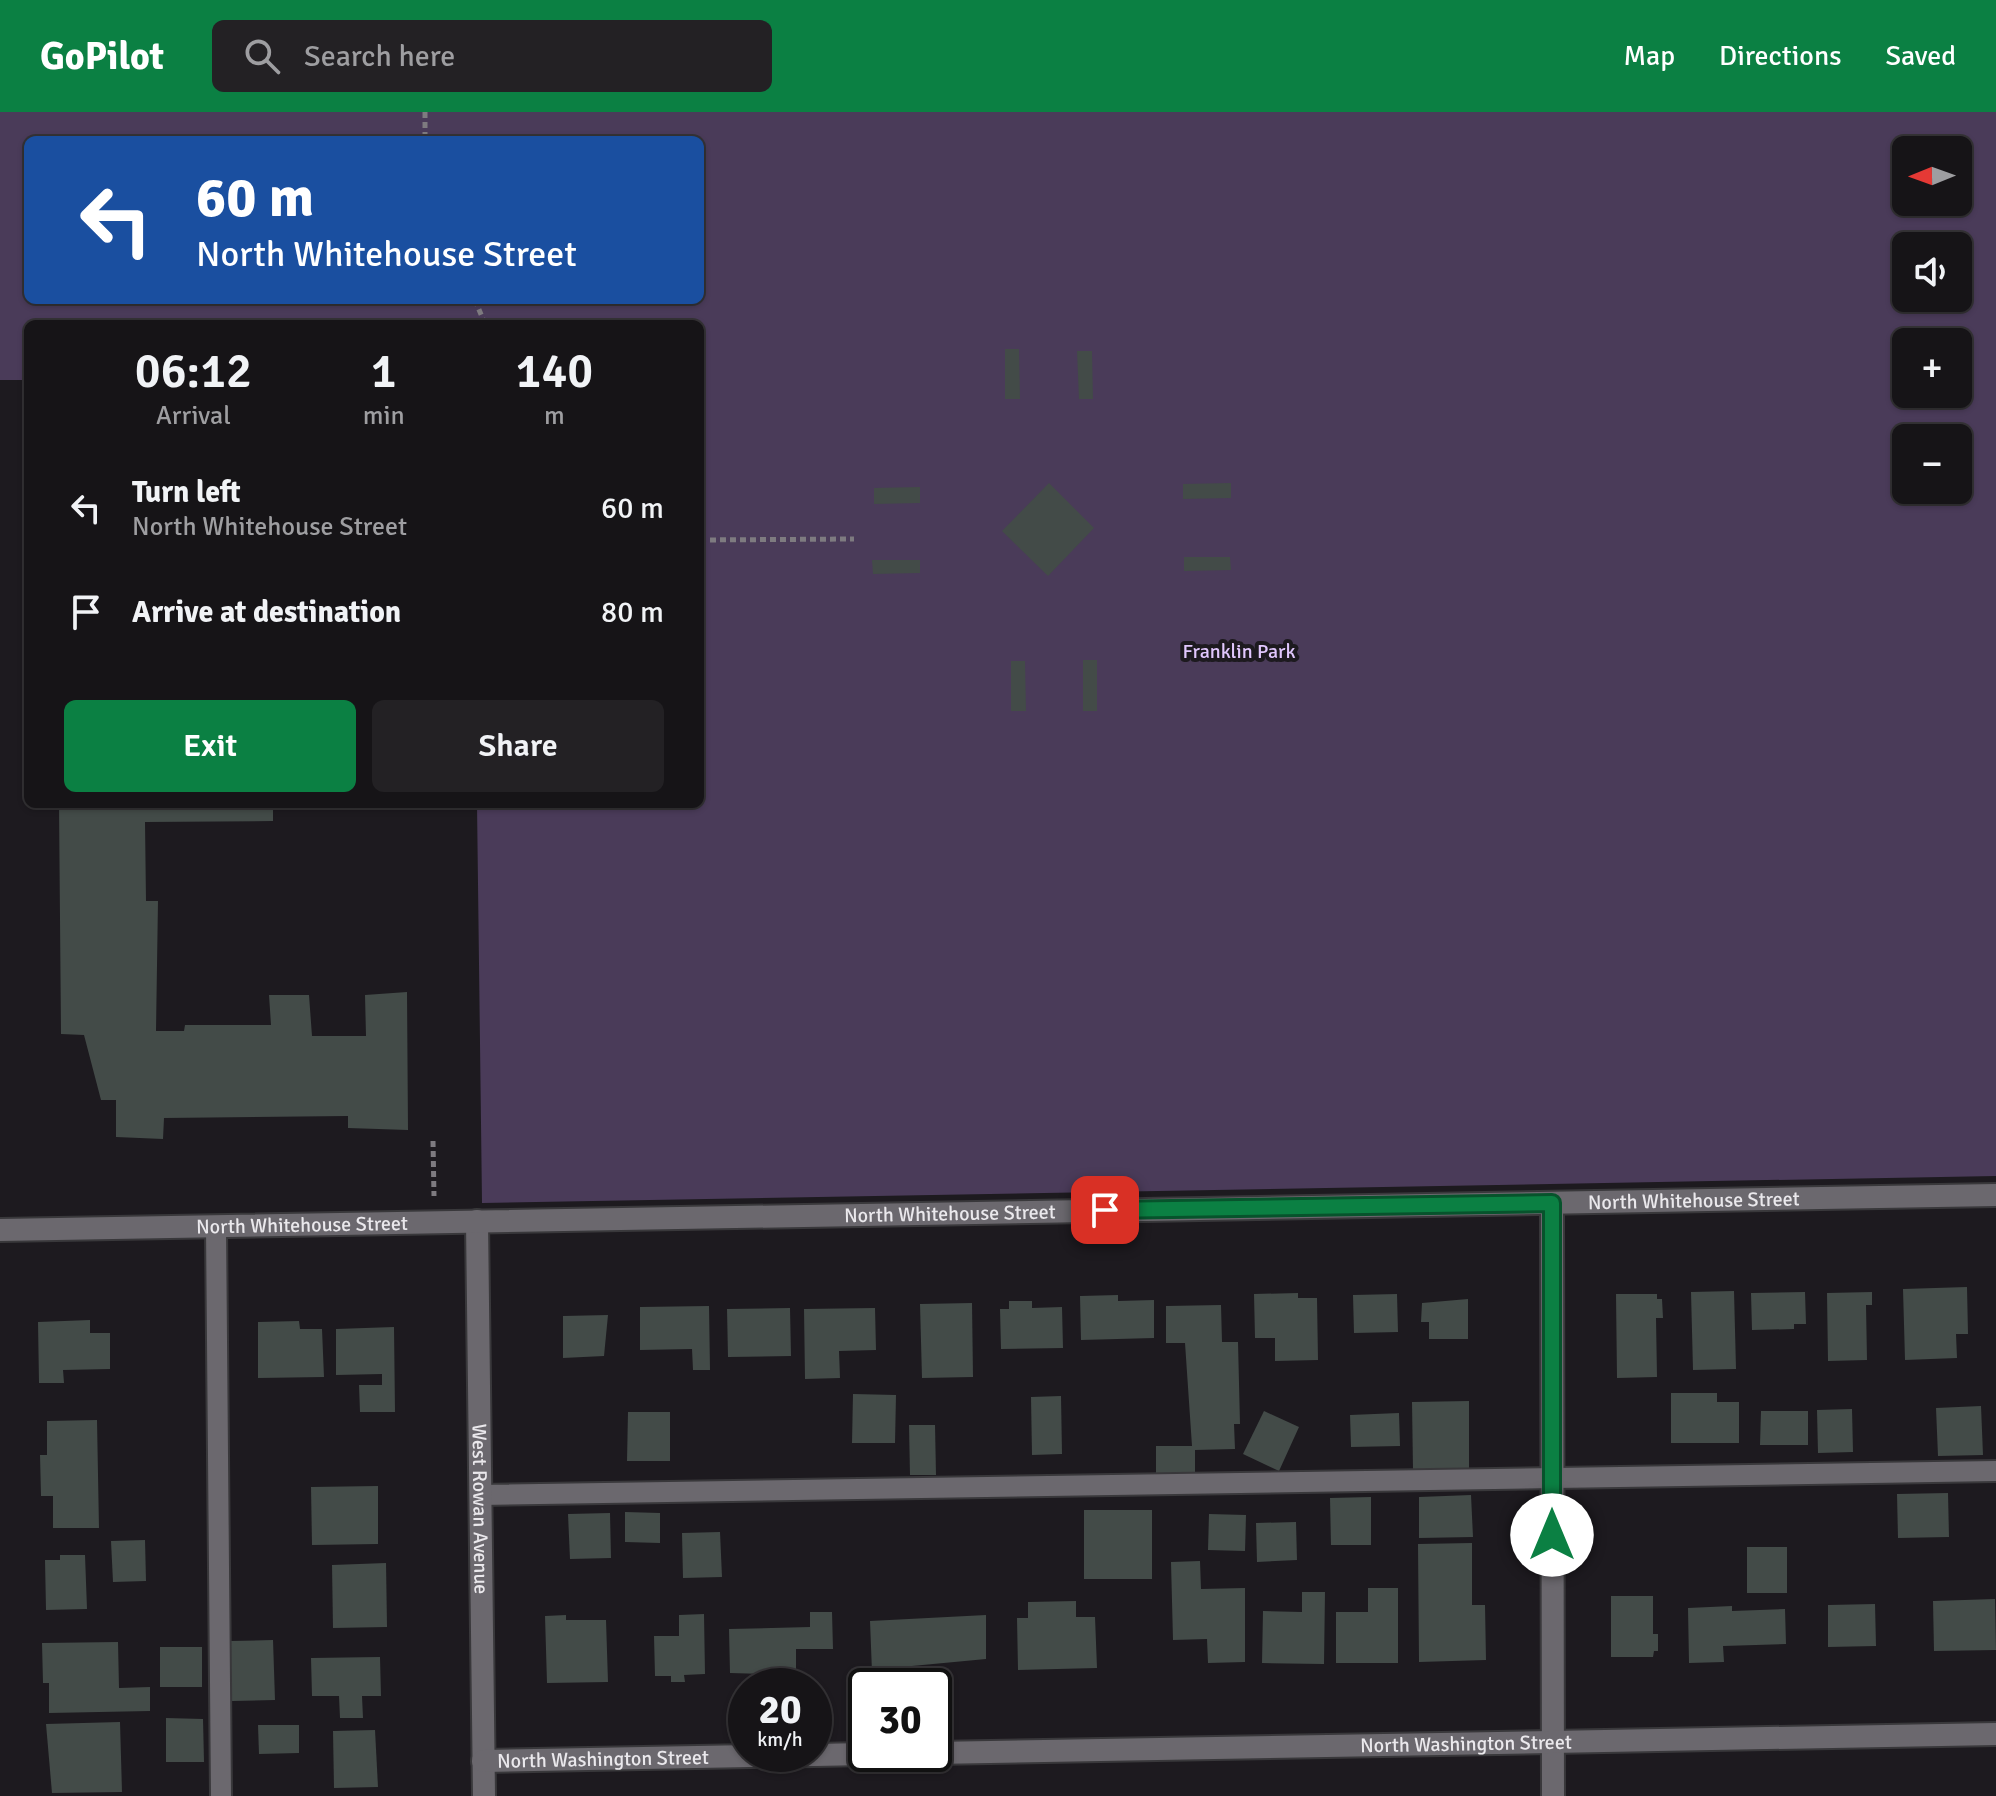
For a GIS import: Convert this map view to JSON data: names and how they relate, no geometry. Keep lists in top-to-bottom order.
{
  "streets": {
    "street": ["North Whitehouse Street", "West Rowan Avenue", "North Washington Street"]
  },
  "crossings": [
    ["North Whitehouse Street", "West Rowan Avenue"],
    ["West Rowan Avenue", "North Washington Street"]
  ],
  "parks": ["Franklin Park"],
  "north": "left",
  "page": {
    "header": "GoPilot",
    "search": "Search here",
    "nav": ["Map", "Directions", "Saved"],
    "map_buttons": ["+", "−"],
    "turn": ["60 m", "North Whitehouse Street"],
    "eta": [
      "06:12",
      "Arrival",
      "1",
      "min",
      "140",
      "m"
    ],
    "list": [
      {
        "name": "Turn left",
        "note": "North Whitehouse Street",
        "value": "60 m"
      },
      {
        "name": "Arrive at destination",
        "value": "80 m"
      }
    ],
    "buttons": ["Exit", "Share"],
    "speed": "20 km/h",
    "limit": "30"
  }
}
